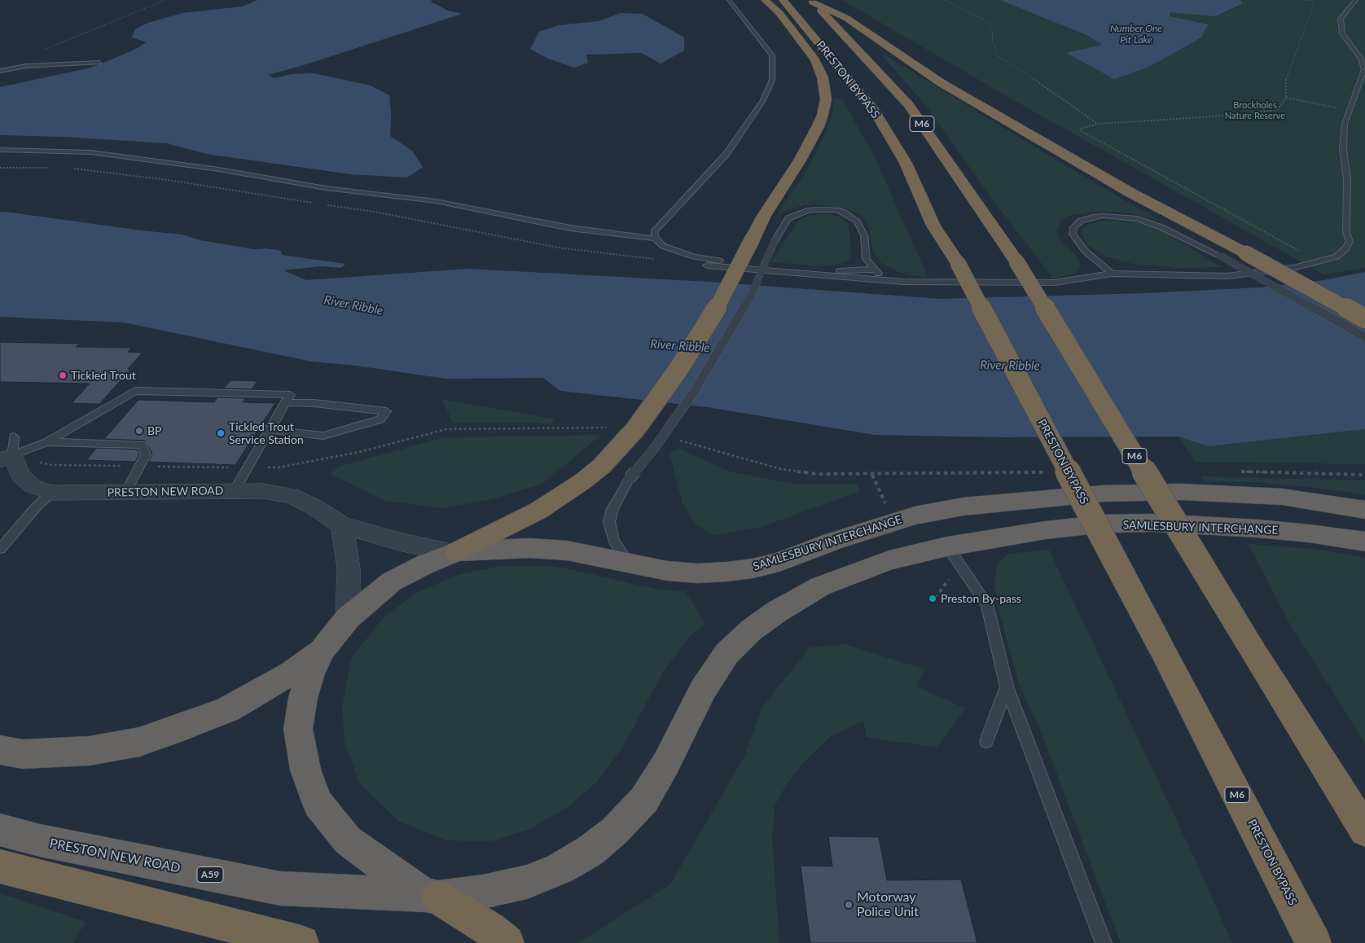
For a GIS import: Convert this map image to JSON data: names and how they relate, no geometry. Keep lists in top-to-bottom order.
{
  "streets": {
    "highway": [
      "PRESTON BYPASS",
      "M6",
      "PRESTON NEW ROAD",
      "SAMLESBURY INTERCHANGE",
      "A59"
    ]
  },
  "crossings": [
    ["PRESTON NEW ROAD", "SAMLESBURY INTERCHANGE"]
  ],
  "water": ["Number One Pit Lake", "River Ribble"],
  "parks": ["Brockholes Nature Reserve"],
  "places": [
    "Tickled Trout",
    "BP",
    "Tickled Trout Service Station",
    "Preston By-pass",
    "Motorway Police Unit"
  ]
}
